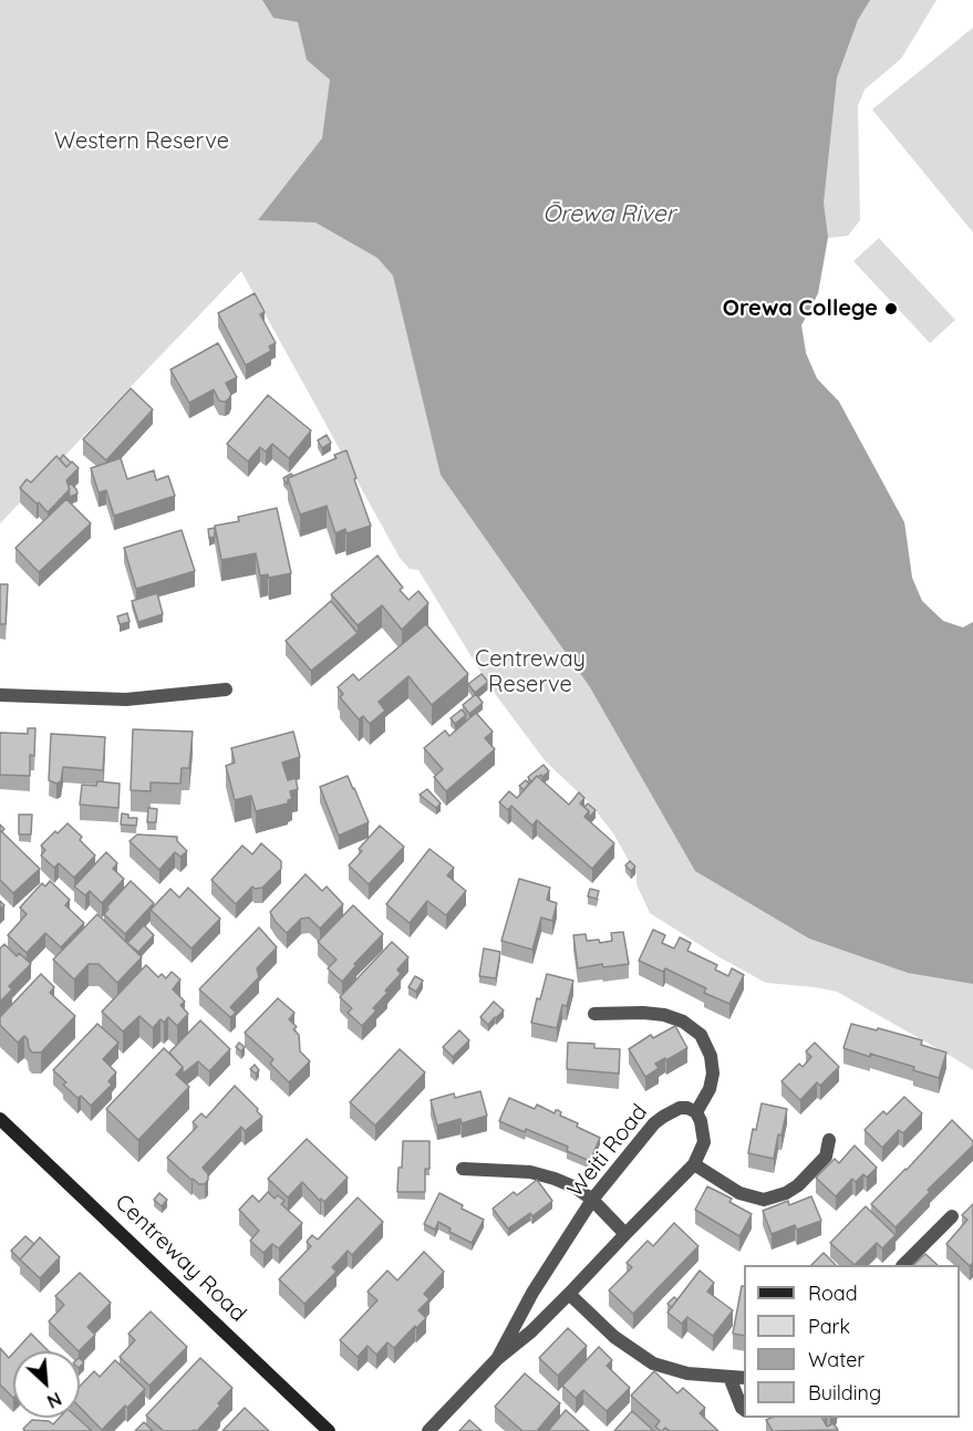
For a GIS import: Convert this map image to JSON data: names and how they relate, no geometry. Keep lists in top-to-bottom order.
{
  "streets": {
    "main road": ["Centreway Road"],
    "street": ["Weiti Road"]
  },
  "water": ["Ōrewa River"],
  "parks": ["Western Reserve", "Centreway Reserve"],
  "places": ["Orewa College"],
  "legend": [
    "Road",
    "Park",
    "Water",
    "Building"
  ],
  "north": "bottom right"
}
